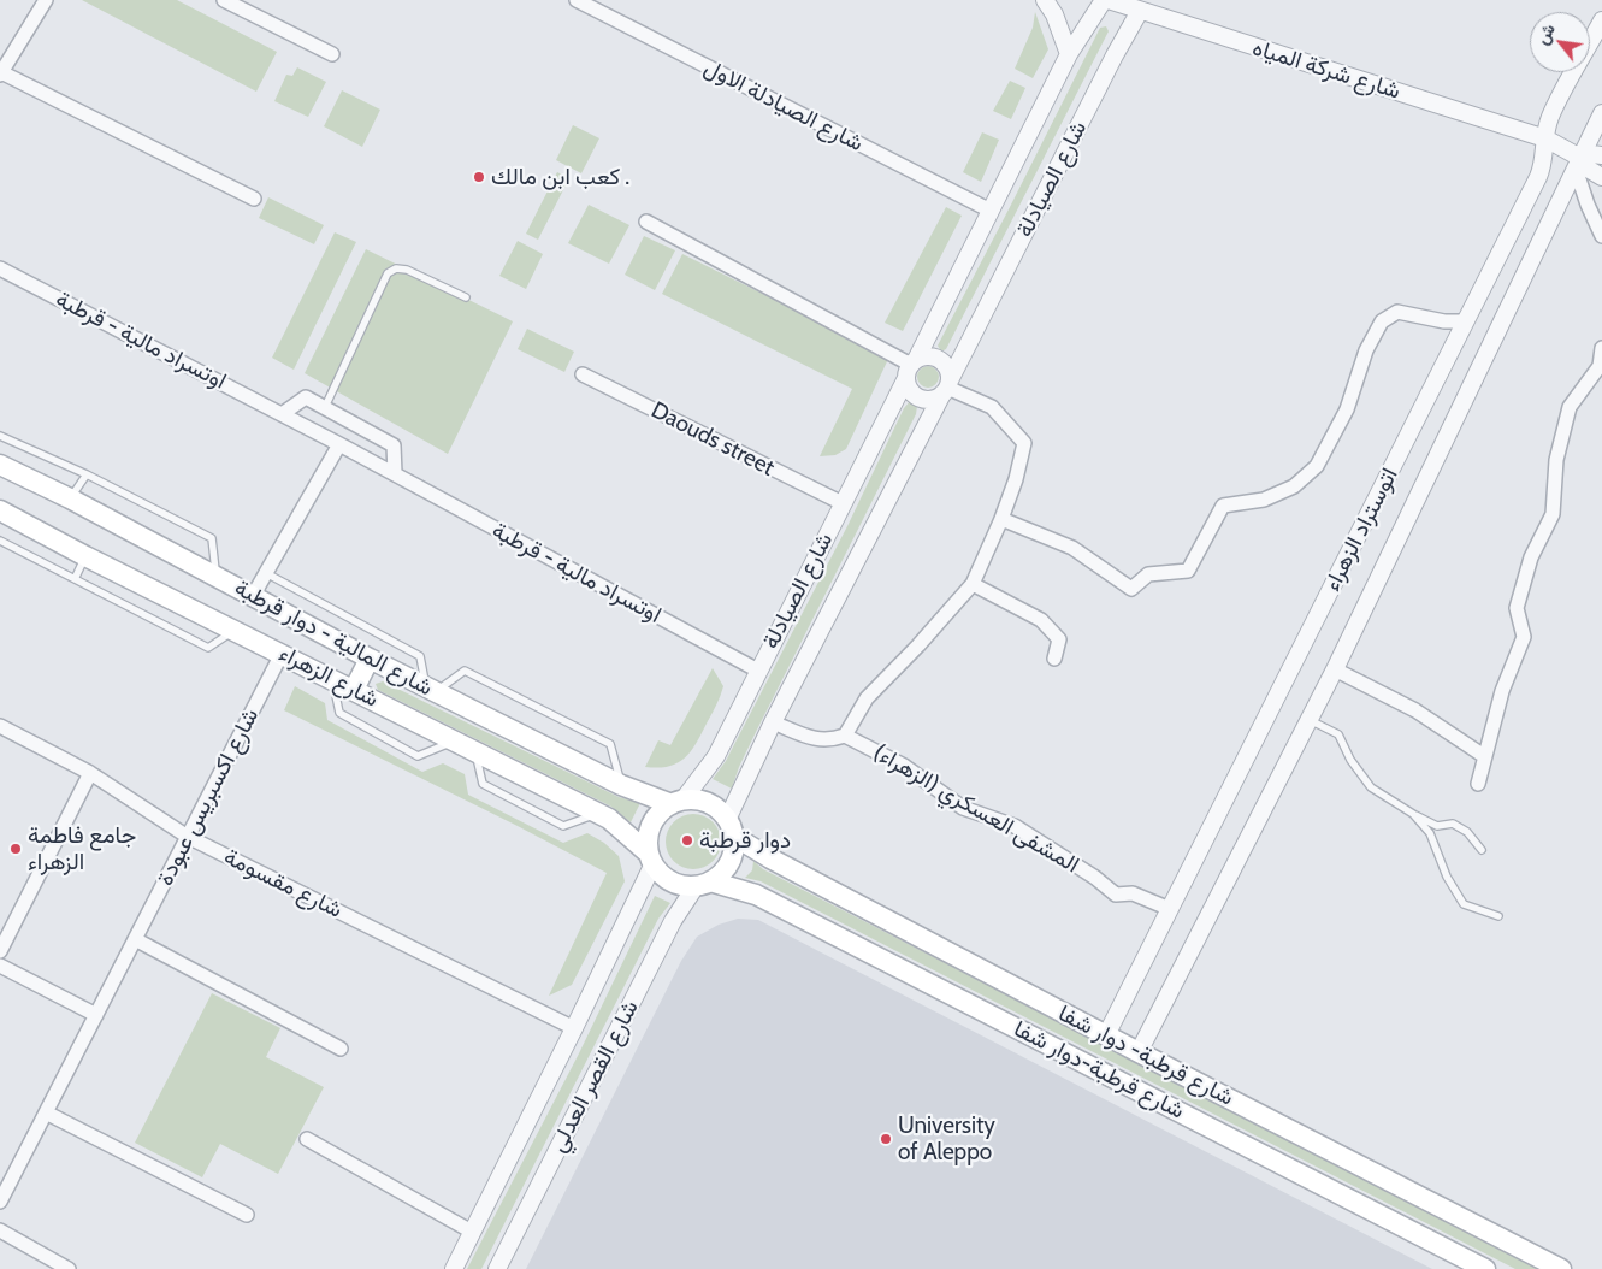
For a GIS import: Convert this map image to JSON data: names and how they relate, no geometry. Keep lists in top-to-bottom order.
{
  "streets": {
    "main road": [
      "شارع المالية - دوار قرطبة",
      "شارع الزهراء",
      "شارع قرطبة- دوار شفا",
      "شارع قرطبة-دوار شفا"
    ],
    "street": [
      "شارع شركة المياه",
      "شارع الصيادلة الاول",
      "شارع الصيادلة",
      "اوتسراد مالية - قرطبة",
      "Daouds street",
      "اتوستراد الزهراء",
      "شارع اكسبريس عبودة",
      "المشفى العسكري (الزهراء)",
      "شارع مقسومة",
      "شارع القصر العدلي"
    ]
  },
  "crossings": [
    ["شارع شركة المياه", "شارع الصيادلة"],
    ["شارع شركة المياه", "اتوستراد الزهراء"],
    ["شارع الصيادلة الاول", "شارع الصيادلة"],
    ["شارع الصيادلة", "اوتسراد مالية - قرطبة"],
    ["شارع الصيادلة", "Daouds street"],
    ["شارع الصيادلة", "شارع المالية - دوار قرطبة"],
    ["شارع الصيادلة", "شارع الزهراء"],
    ["شارع الصيادلة", "شارع قرطبة- دوار شفا"],
    ["شارع الصيادلة", "شارع قرطبة-دوار شفا"],
    ["شارع الصيادلة", "شارع القصر العدلي"],
    ["اتوستراد الزهراء", "المشفى العسكري (الزهراء)"],
    ["اتوستراد الزهراء", "شارع قرطبة- دوار شفا"],
    ["شارع المالية - دوار قرطبة", "شارع الزهراء"],
    ["شارع المالية - دوار قرطبة", "شارع قرطبة- دوار شفا"],
    ["شارع المالية - دوار قرطبة", "شارع قرطبة-دوار شفا"],
    ["شارع المالية - دوار قرطبة", "شارع القصر العدلي"],
    ["شارع الزهراء", "شارع اكسبريس عبودة"],
    ["شارع الزهراء", "شارع قرطبة- دوار شفا"],
    ["شارع الزهراء", "شارع قرطبة-دوار شفا"],
    ["شارع الزهراء", "شارع القصر العدلي"],
    ["شارع اكسبريس عبودة", "شارع مقسومة"],
    ["شارع مقسومة", "شارع القصر العدلي"],
    ["شارع قرطبة- دوار شفا", "شارع قرطبة-دوار شفا"],
    ["شارع قرطبة- دوار شفا", "شارع القصر العدلي"],
    ["شارع قرطبة-دوار شفا", "شارع القصر العدلي"]
  ],
  "places": [
    "كعب ابن مالك .",
    "دوار قرطبة",
    "جامع فاطمة الزهراء",
    "University of Aleppo"
  ],
  "north": "top left"
}
